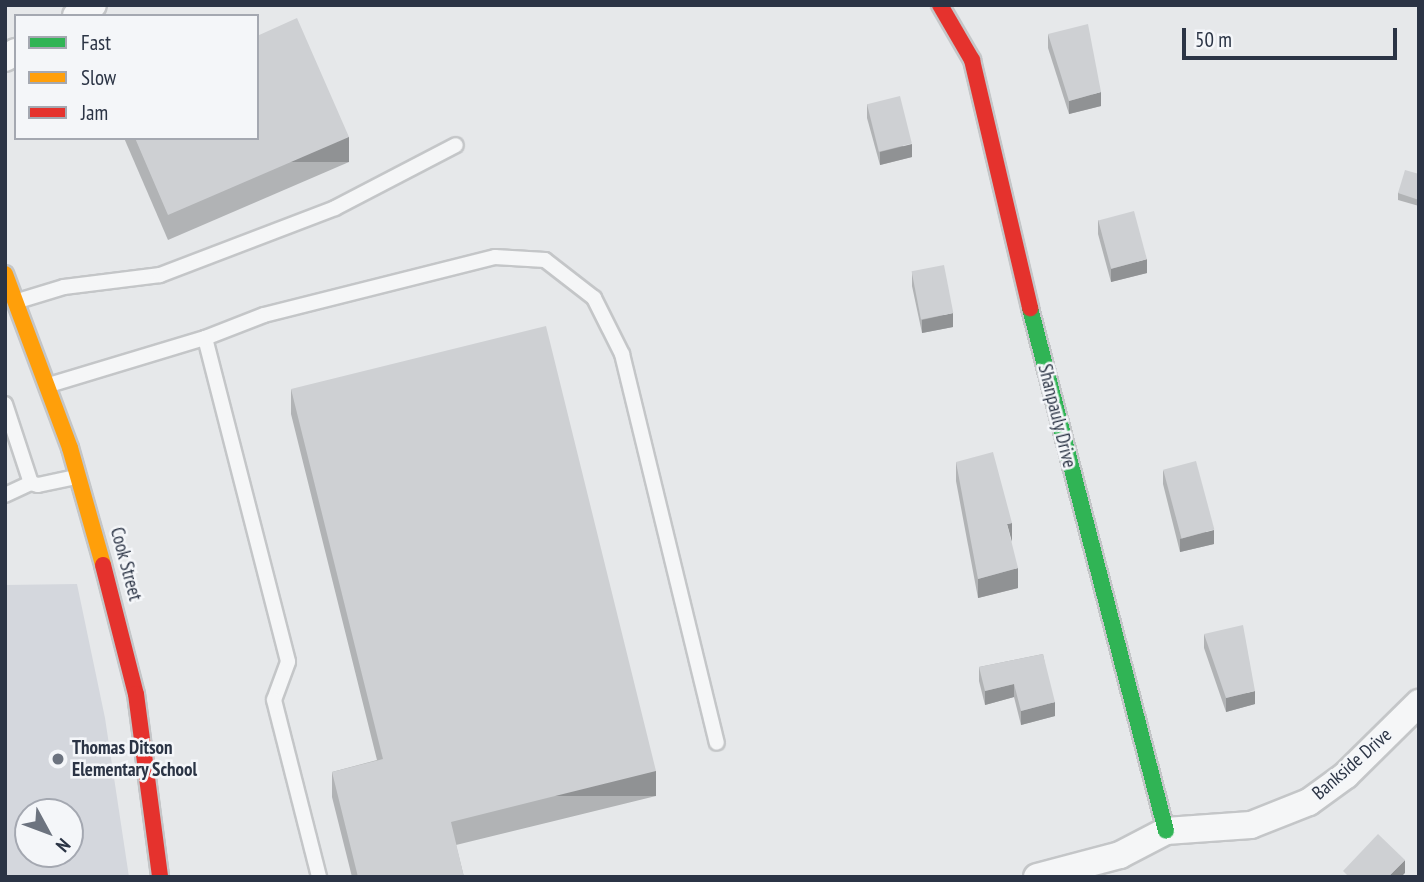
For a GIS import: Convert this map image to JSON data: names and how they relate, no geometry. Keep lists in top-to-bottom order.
{
  "streets": {
    "street": ["Shanpauly Drive", "Cook Street", "Bankside Drive"]
  },
  "crossings": [
    ["Shanpauly Drive", "Bankside Drive"]
  ],
  "places": ["Thomas Ditson Elementary School"],
  "legend": ["Fast", "Slow", "Jam"],
  "scale_bar": "50 m",
  "north": "bottom right"
}
